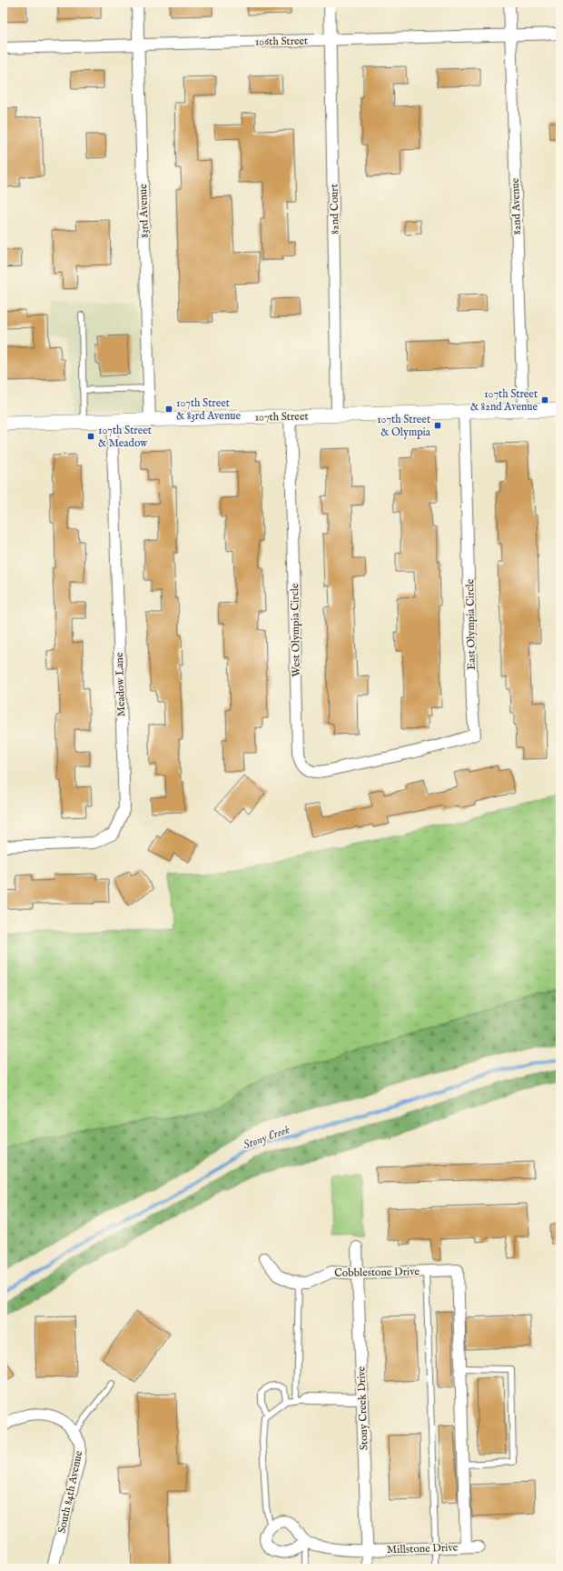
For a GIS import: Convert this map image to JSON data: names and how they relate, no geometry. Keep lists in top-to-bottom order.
{
  "streets": {
    "street": [
      "106th Street",
      "82nd Avenue",
      "82nd Court",
      "83rd Avenue",
      "107th Street",
      "East Olympia Circle",
      "West Olympia Circle",
      "Meadow Lane",
      "Cobblestone Drive",
      "Stony Creek Drive",
      "South 84th Avenue",
      "Millstone Drive"
    ]
  },
  "crossings": [
    ["106th Street", "82nd Avenue"],
    ["106th Street", "82nd Court"],
    ["106th Street", "83rd Avenue"],
    ["82nd Avenue", "107th Street"],
    ["82nd Court", "107th Street"],
    ["83rd Avenue", "107th Street"],
    ["107th Street", "East Olympia Circle"],
    ["107th Street", "West Olympia Circle"],
    ["107th Street", "Meadow Lane"],
    ["East Olympia Circle", "West Olympia Circle"],
    ["Cobblestone Drive", "Stony Creek Drive"],
    ["Stony Creek Drive", "Millstone Drive"]
  ],
  "water": ["Stony Creek"],
  "places": {
    "transit": [
      "107th Street & 82nd Avenue",
      "107th Street & 83rd Avenue",
      "107th Street & Olympia",
      "107th Street & Meadow"
    ]
  }
}
